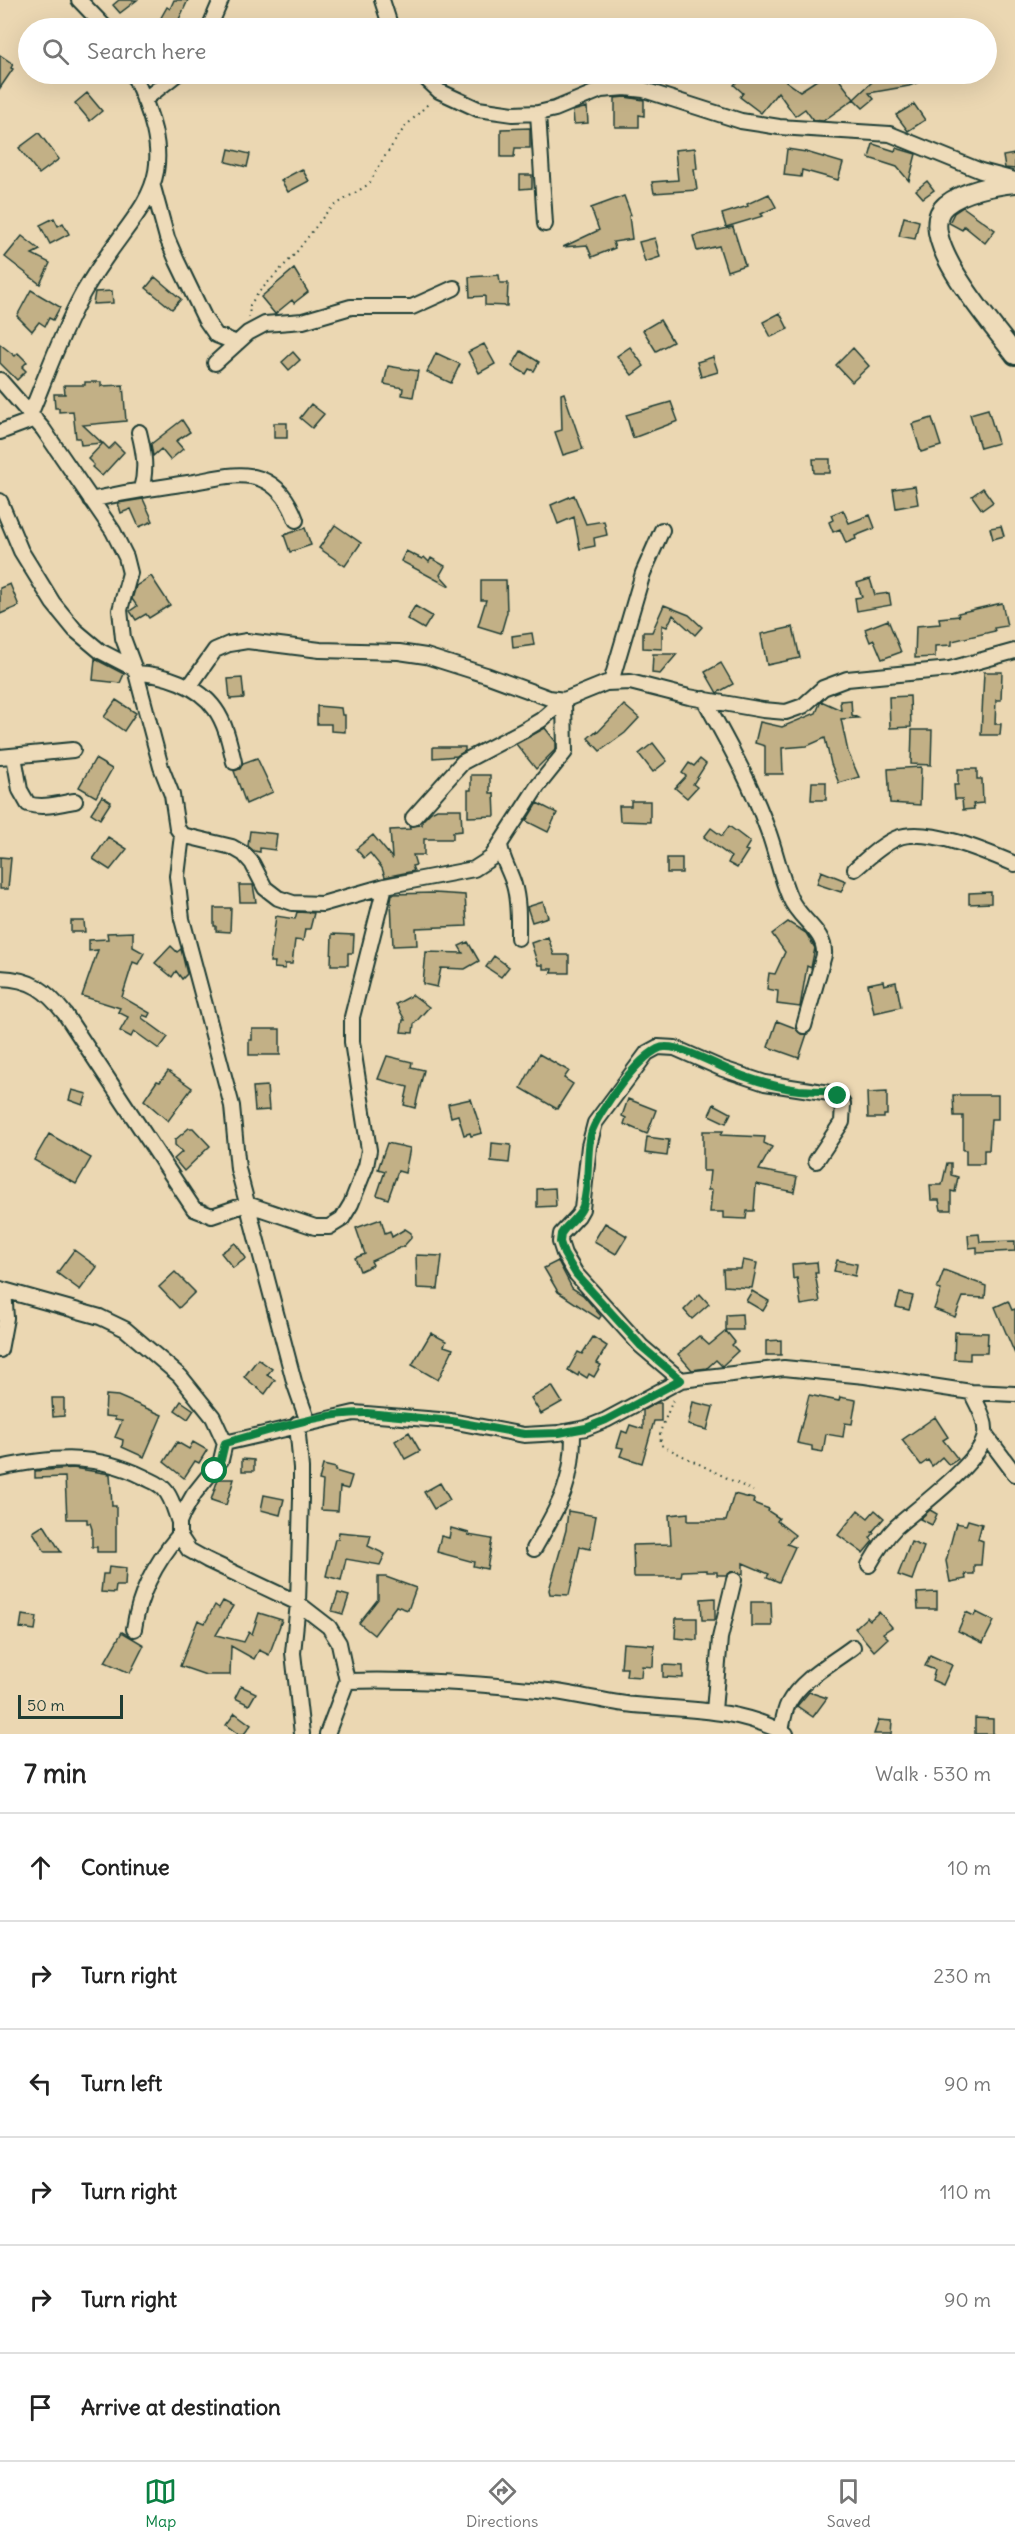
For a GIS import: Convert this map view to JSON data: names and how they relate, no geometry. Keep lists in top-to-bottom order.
{
  "scale_bar": "50 m",
  "page": {
    "search": "Search here",
    "scale": "50 m",
    "heading": ["7 min", "Walk · 530 m"],
    "list": [
      ["Continue", "10 m"],
      ["Turn right", "230 m"],
      ["Turn left", "90 m"],
      ["Turn right", "110 m"],
      ["Turn right", "90 m"],
      "Arrive at destination"
    ],
    "nav": ["Map", "Directions", "Saved"]
  }
}
